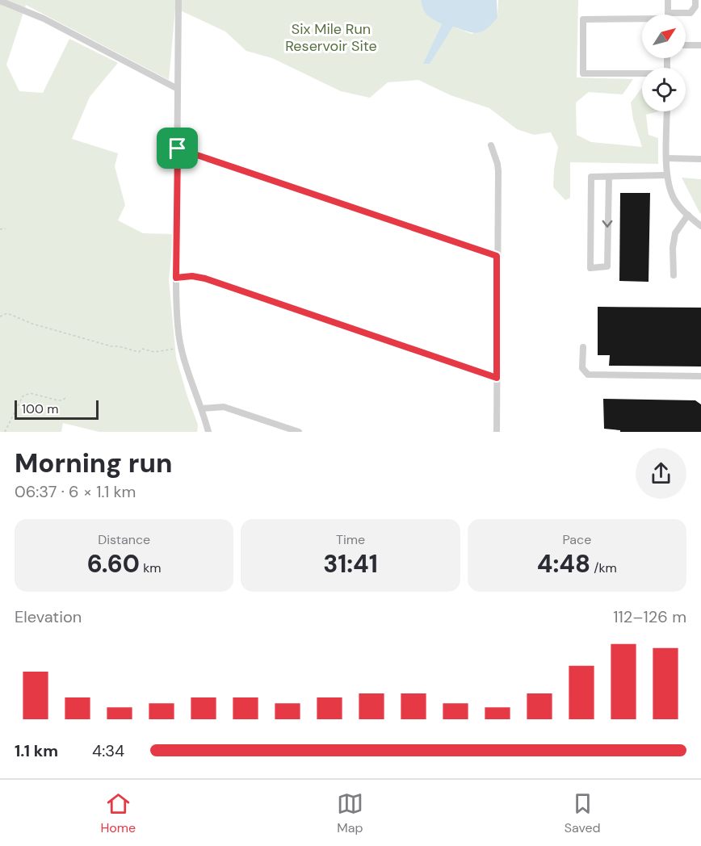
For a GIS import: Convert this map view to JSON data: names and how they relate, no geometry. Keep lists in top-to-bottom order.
{
  "parks": ["Six Mile Run Reservoir Site"],
  "scale_bar": "100 m",
  "north": "top right",
  "page": {
    "scale": "100 m",
    "heading": ["Morning run", "06:37 · 6 × 1.1 km"],
    "stats": [
      ["Distance", "6.60 km"],
      ["Time", "31:41"],
      ["Pace", "4:48 /km"]
    ],
    "chart": ["Elevation", "112–126 m"],
    "list": [
      {
        "name": "1.1 km",
        "note": "4:34"
      }
    ],
    "tabs": ["Home", "Map", "Saved"]
  }
}
